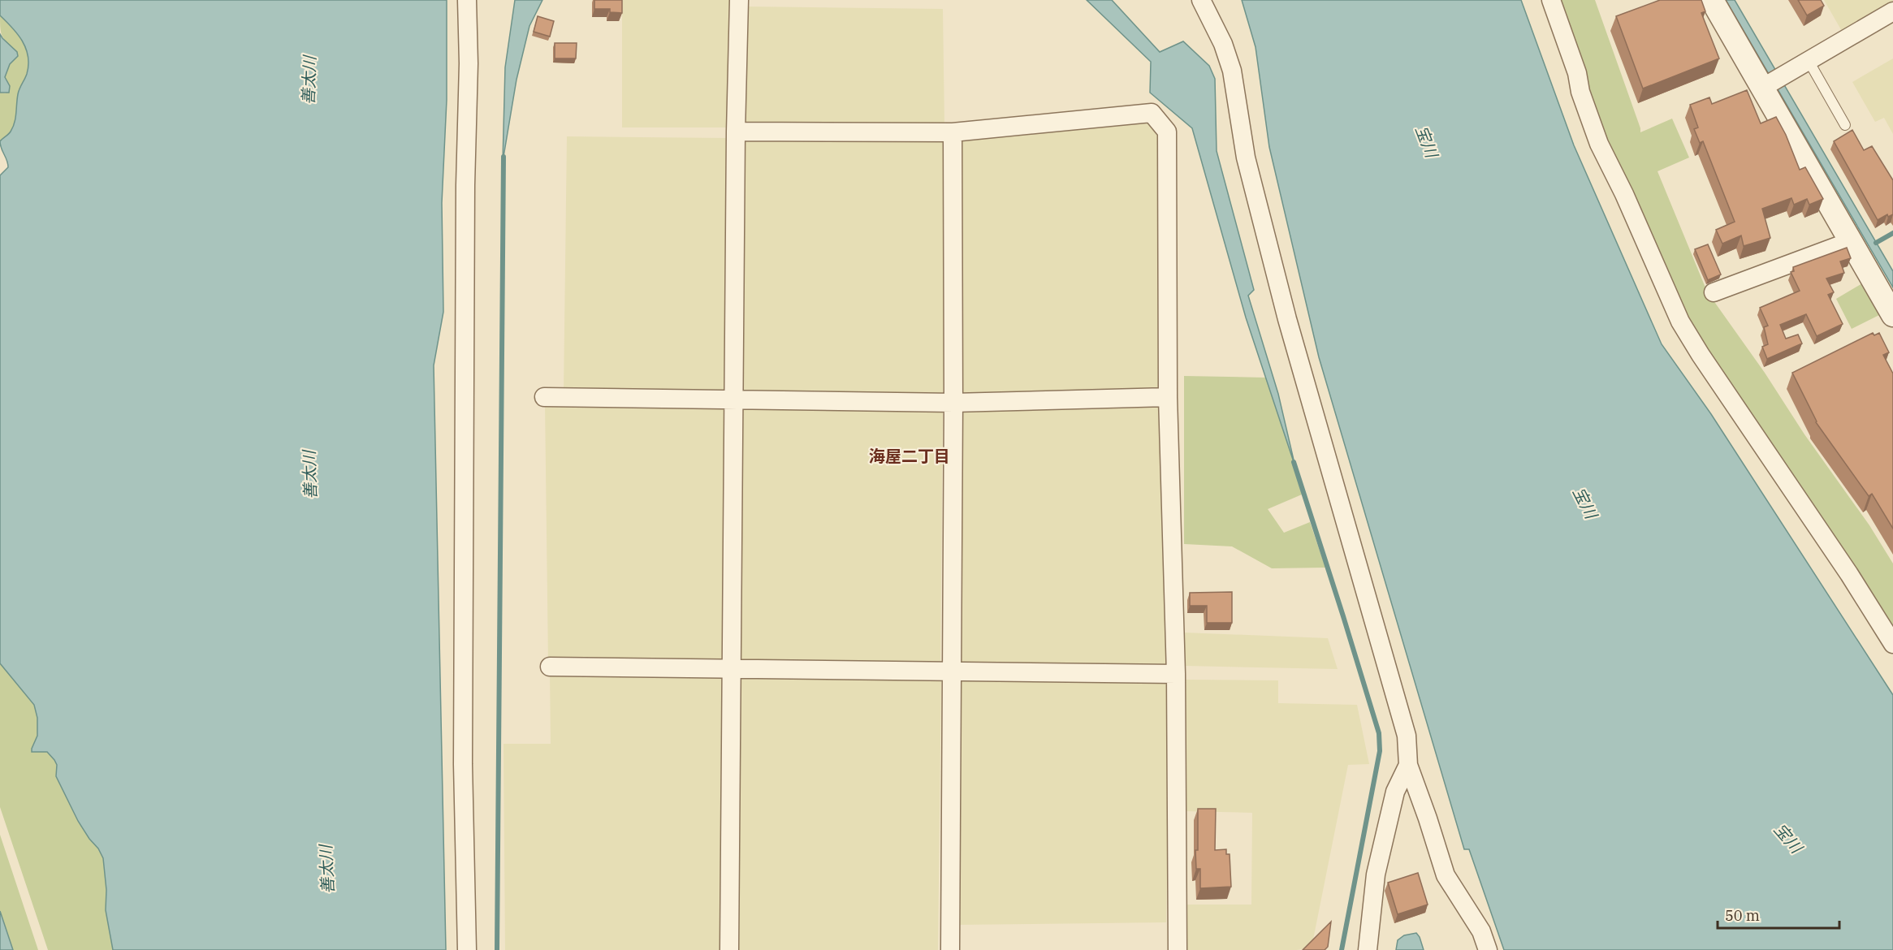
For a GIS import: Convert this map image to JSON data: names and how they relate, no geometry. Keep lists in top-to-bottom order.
{
  "districts": ["海屋二丁目"],
  "water": ["善太川", "宝川"],
  "scale_bar": "50 m"
}
